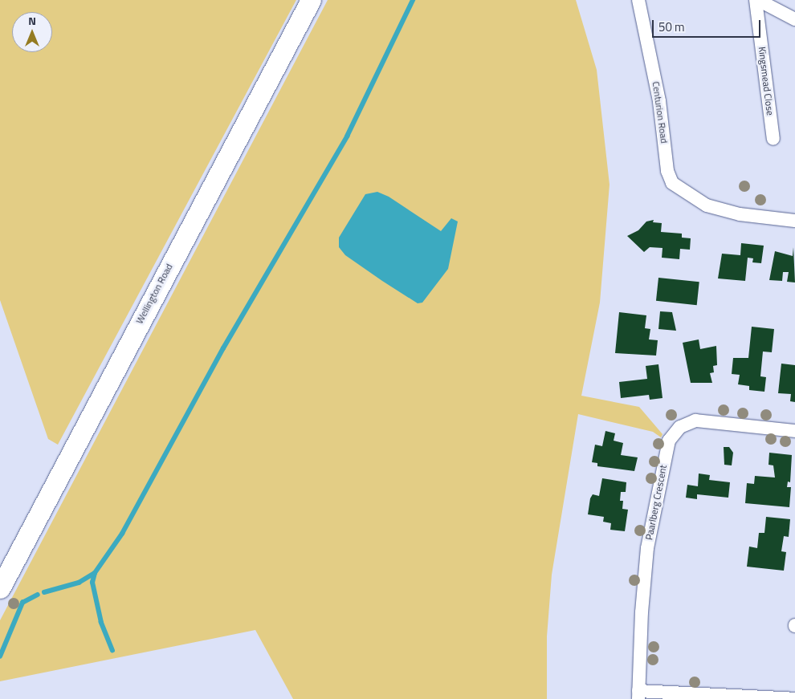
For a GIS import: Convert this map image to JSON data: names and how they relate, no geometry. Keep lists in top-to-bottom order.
{
  "streets": {
    "main road": ["Wellington Road"],
    "street": ["Kingsmead Close", "Centurion Road", "Paarlberg Crescent"]
  },
  "scale_bar": "50 m",
  "north": "top"
}
